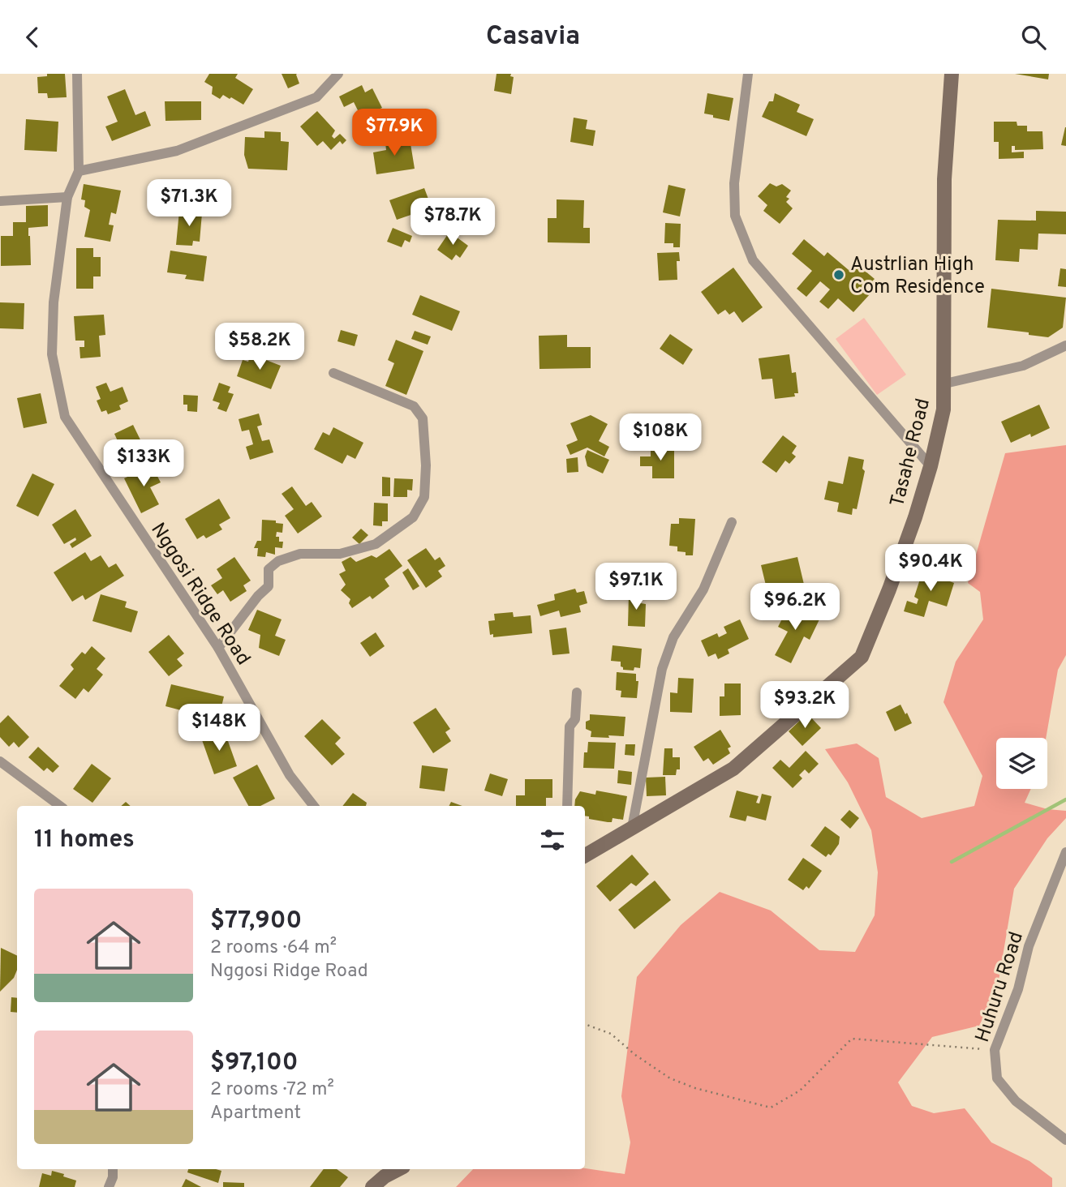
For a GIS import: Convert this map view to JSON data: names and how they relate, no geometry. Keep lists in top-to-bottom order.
{
  "streets": {
    "street": ["Tasahe Road", "Nggosi Ridge Road", "Huhuru Road"]
  },
  "places": ["Austrlian High Com Residence"],
  "page": {
    "header": "Casavia",
    "price": [
      "$77.9K",
      "$71.3K",
      "$78.7K",
      "$58.2K",
      "$108K",
      "$133K",
      "$90.4K",
      "$97.1K",
      "$96.2K",
      "$93.2K",
      "$148K"
    ],
    "heading": "11 homes",
    "list": [
      {
        "name": "$77,900",
        "note": "2 rooms · 64 m² · Nggosi Ridge Road"
      },
      {
        "name": "$97,100",
        "note": "2 rooms · 72 m² · Apartment"
      }
    ]
  }
}
